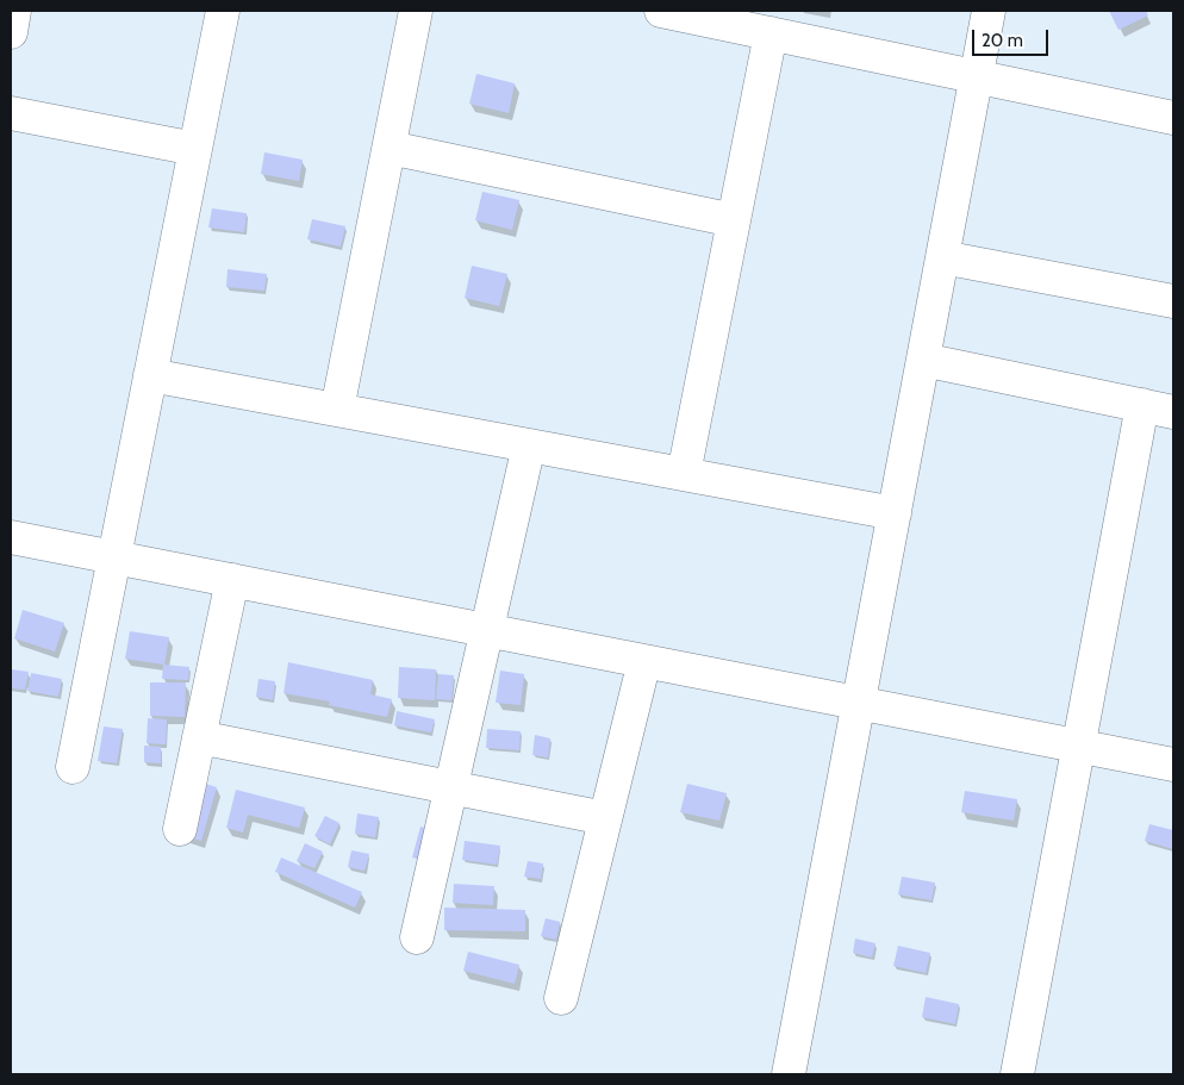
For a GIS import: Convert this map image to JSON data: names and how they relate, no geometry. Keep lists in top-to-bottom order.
{
  "scale_bar": "20 m"
}
